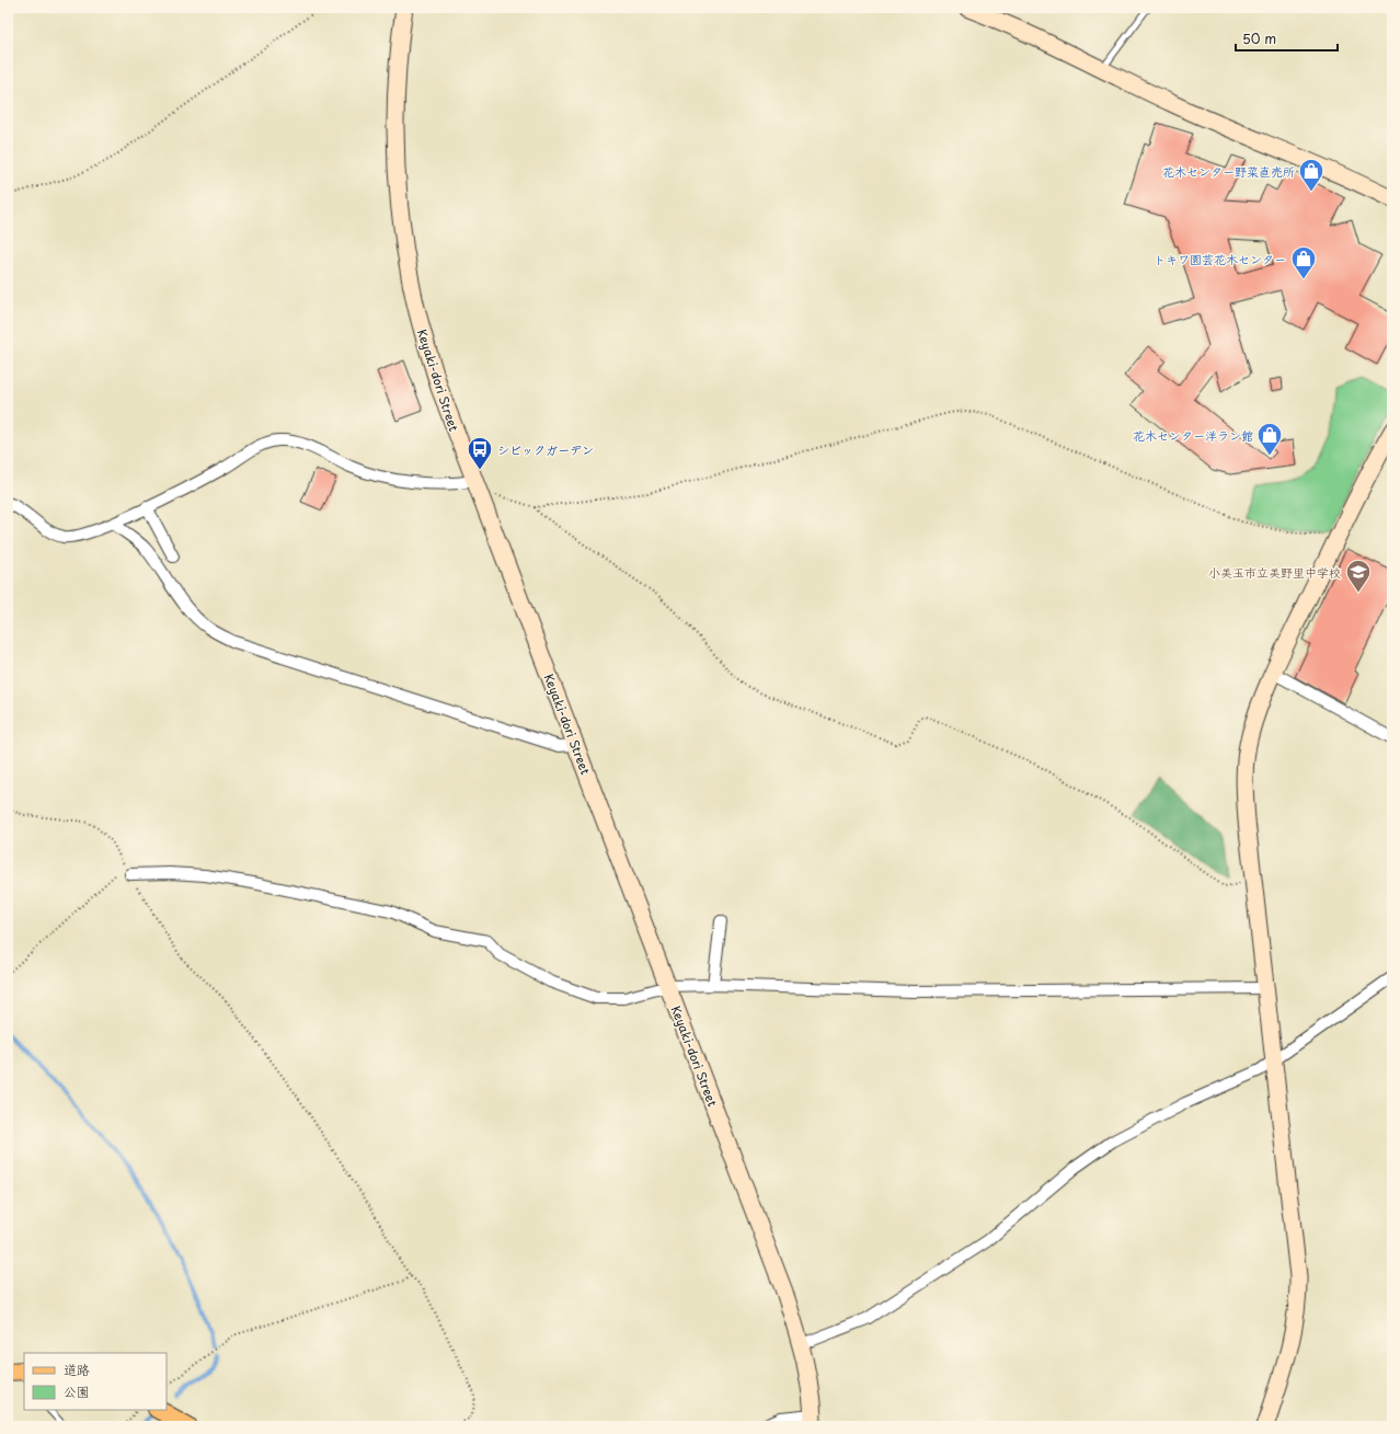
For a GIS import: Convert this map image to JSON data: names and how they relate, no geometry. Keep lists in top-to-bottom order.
{
  "streets": {
    "street": ["Keyaki-dori Street"]
  },
  "places": {
    "shop": ["花木センター野菜直売所", "トキワ園芸花木センター", "花木センター洋ラン館"],
    "bus stop": ["シビックガーデン"],
    "school or university": ["小美玉市立美野里中学校"]
  },
  "legend": ["道路", "公園"],
  "scale_bar": "50 m"
}
